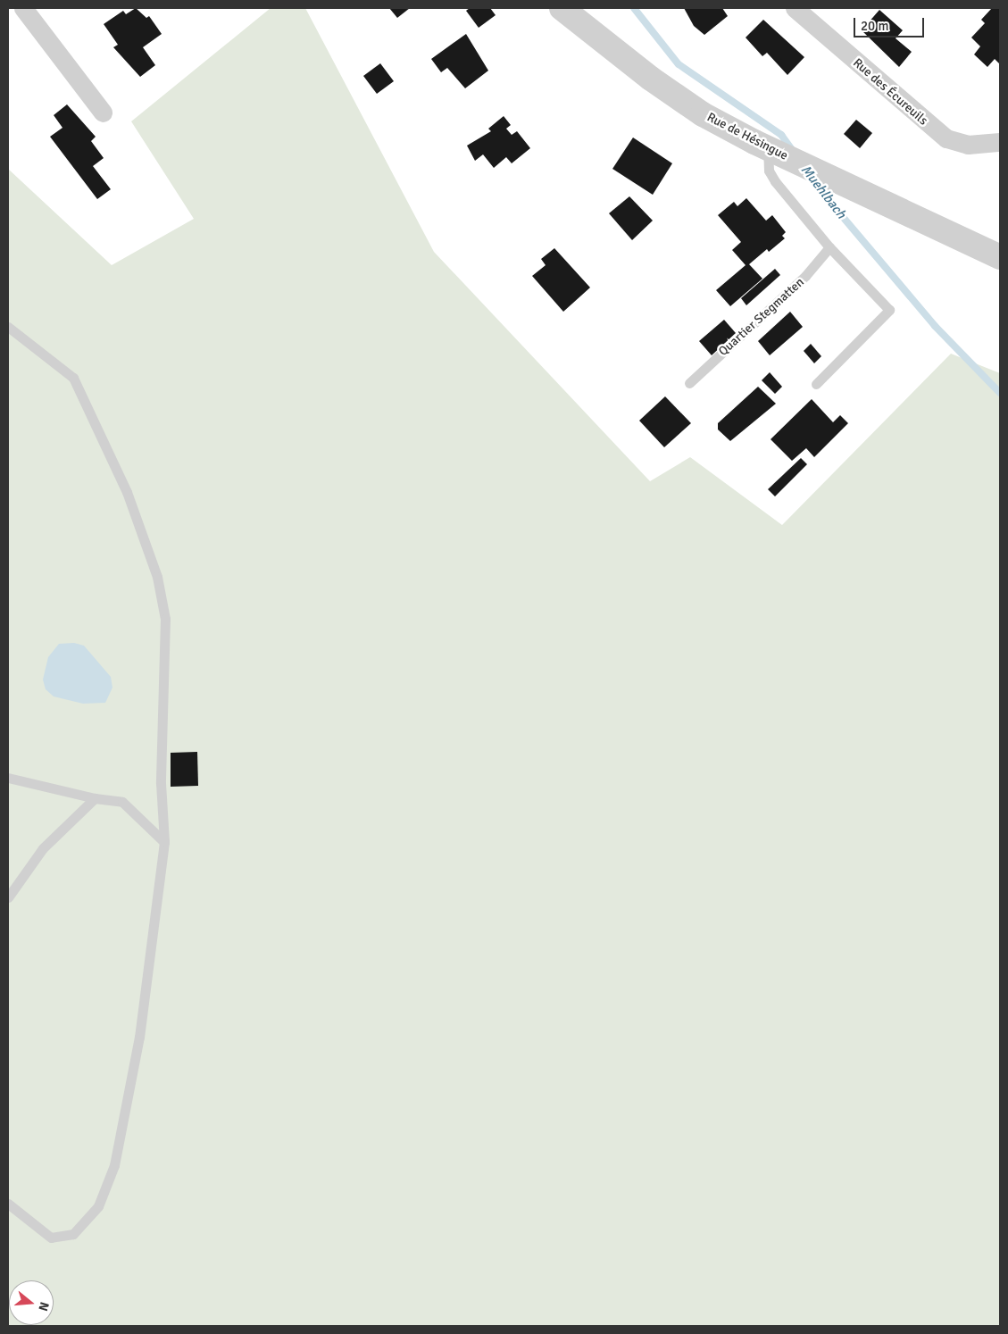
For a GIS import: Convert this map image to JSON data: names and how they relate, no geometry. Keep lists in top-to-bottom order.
{
  "streets": {
    "street": ["Rue des Écureuils", "Rue de Hésingue"],
    "lane": ["Quartier Stegmatten"]
  },
  "water": ["Muehlbach"],
  "scale_bar": "20 m",
  "north": "right"
}
